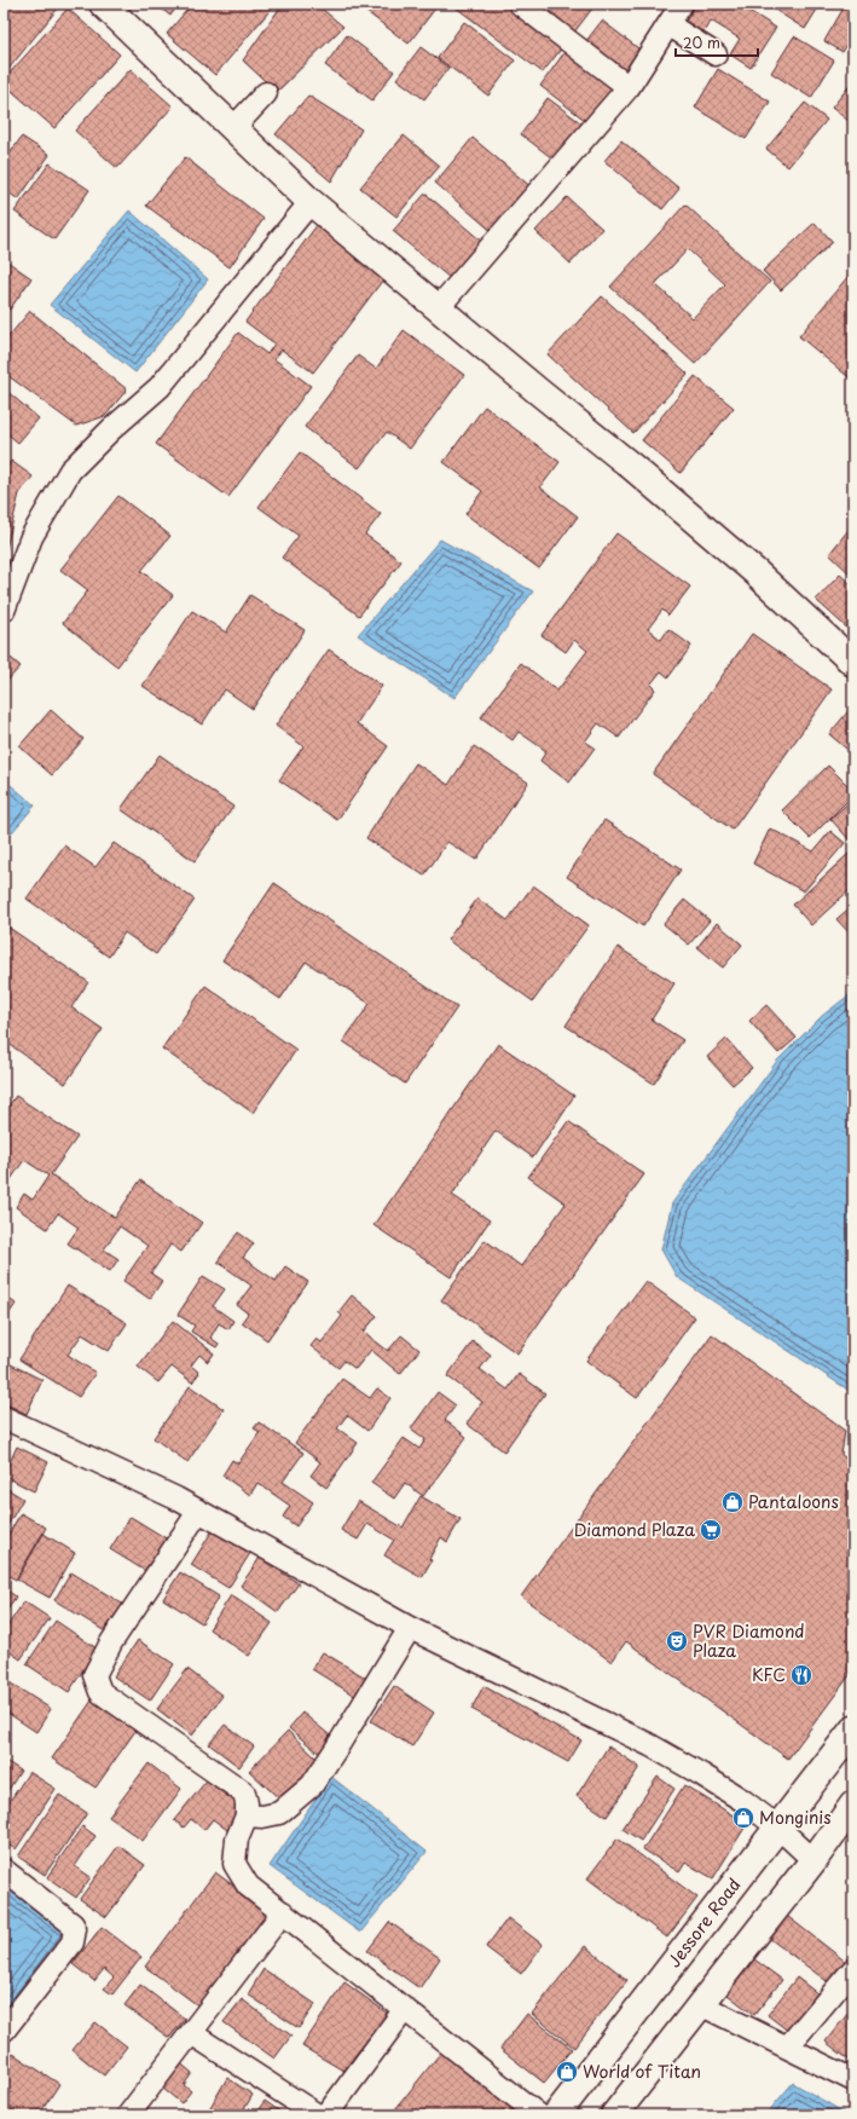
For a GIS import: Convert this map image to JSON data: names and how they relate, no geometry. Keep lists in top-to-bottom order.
{
  "streets": {
    "street": ["Jessore Road"]
  },
  "places": {
    "shop": ["Pantaloons", "Monginis", "World of Titan"],
    "supermarket": ["Diamond Plaza"],
    "theatre": ["PVR Diamond Plaza"],
    "restaurant": ["KFC"]
  },
  "scale_bar": "20 m"
}
